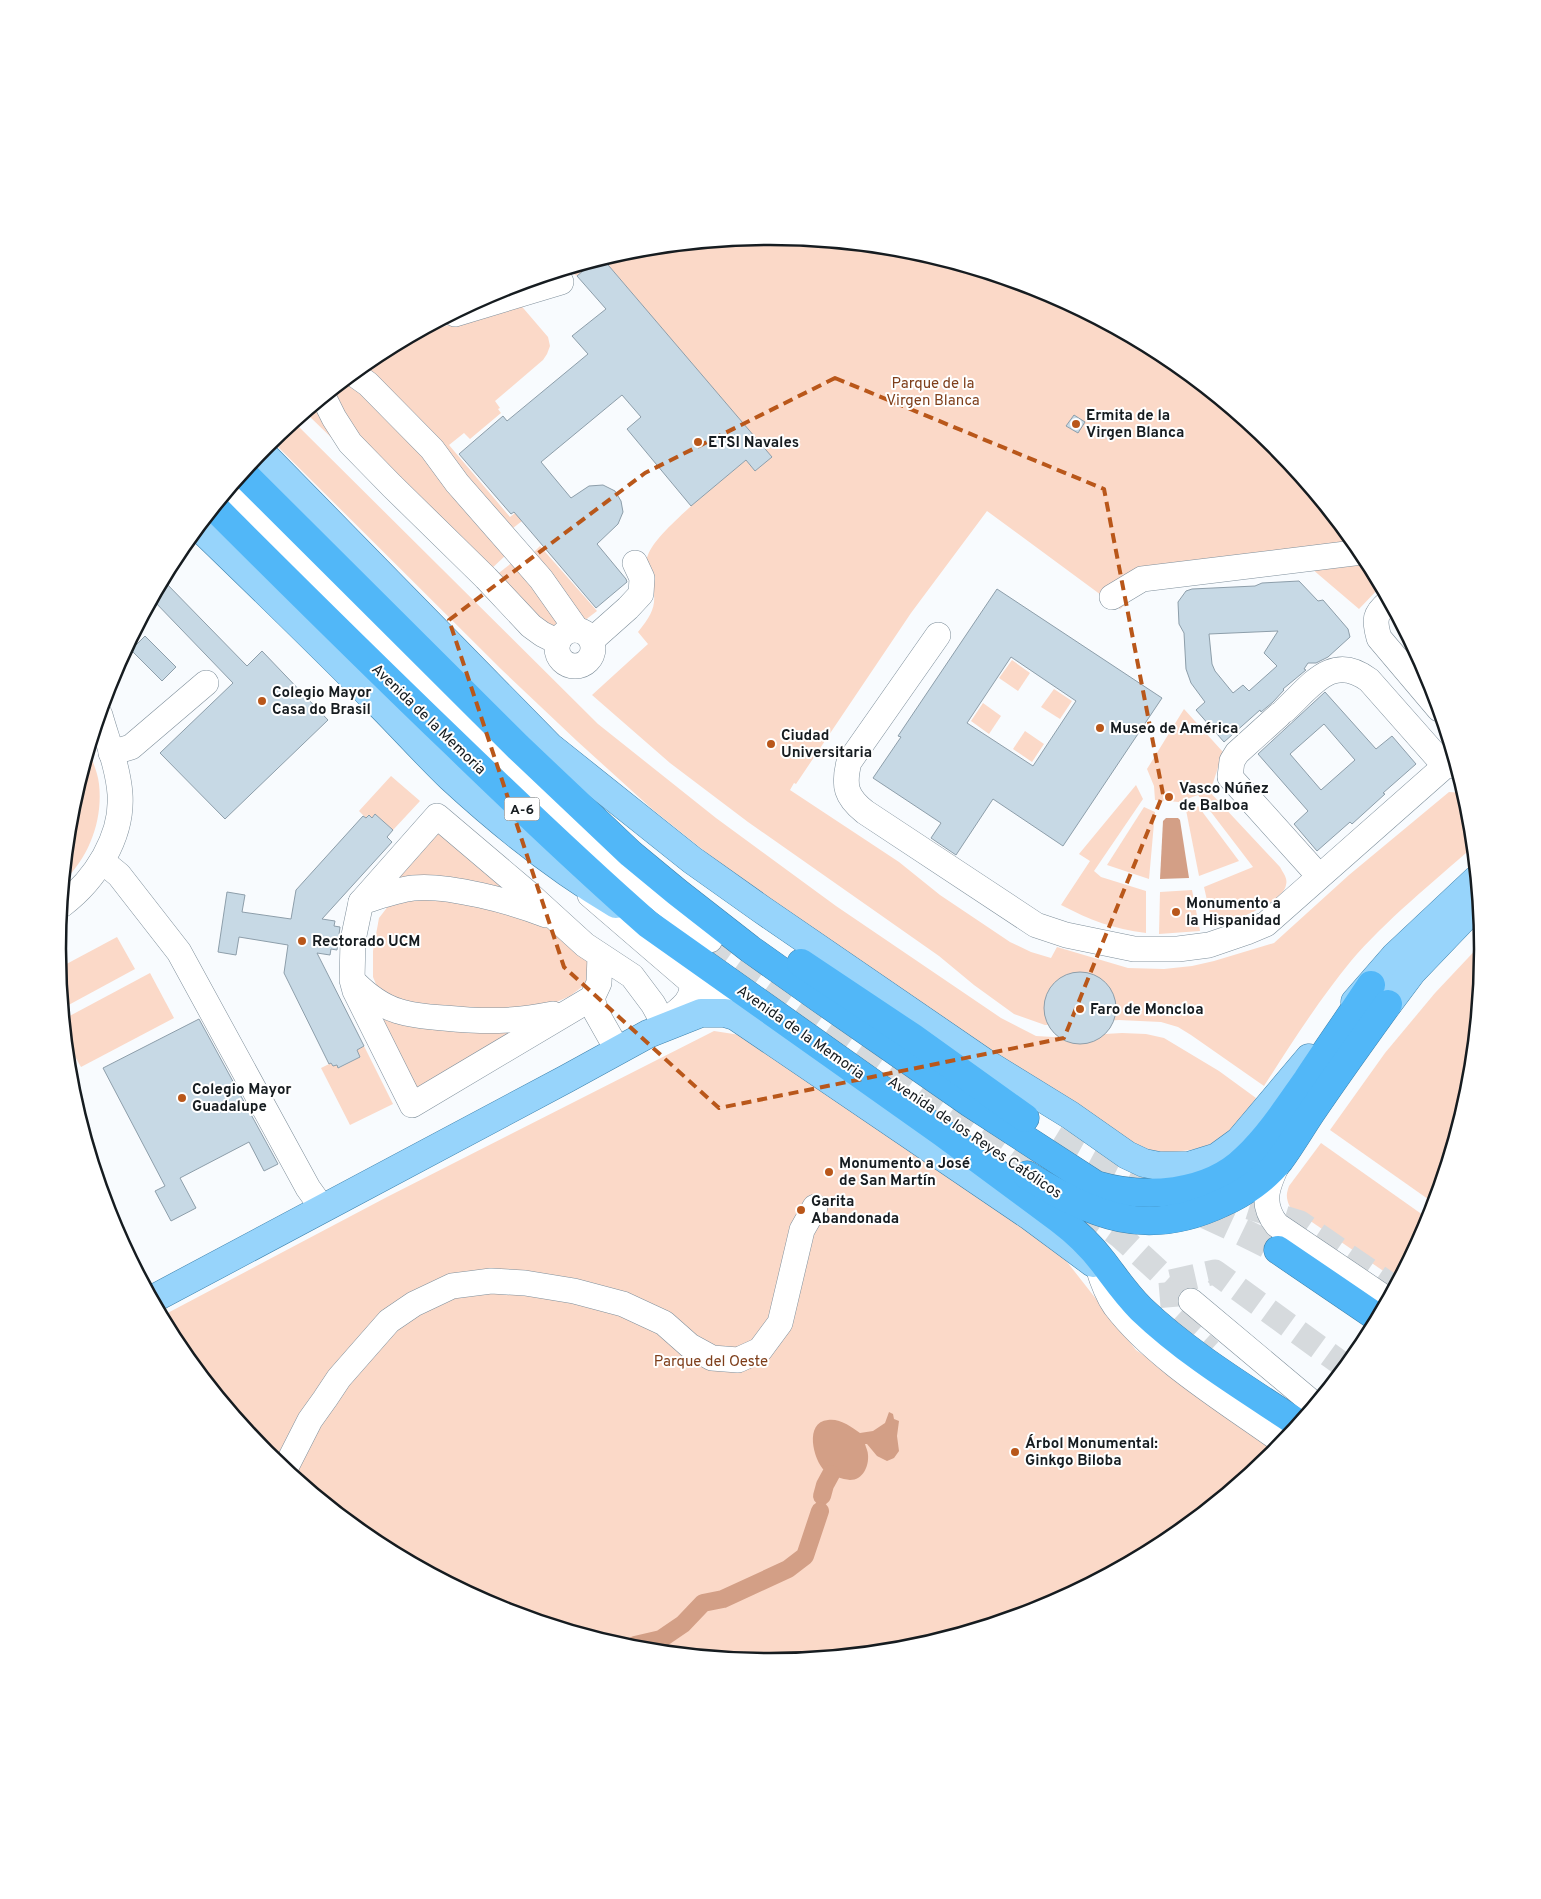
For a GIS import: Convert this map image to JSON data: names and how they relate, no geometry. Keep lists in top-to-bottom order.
{
  "streets": {
    "highway": ["Avenida de la Memoria", "A-6", "Avenida de los Reyes Católicos"]
  },
  "crossings": [
    ["Avenida de la Memoria", "Avenida de los Reyes Católicos"]
  ],
  "parks": ["Parque de la Virgen Blanca", "Parque del Oeste"],
  "places": [
    "Ermita de la Virgen Blanca",
    "ETSI Navales",
    "Colegio Mayor Casa do Brasil",
    "Museo de América",
    "Ciudad Universitaria",
    "Vasco Núñez de Balboa",
    "Monumento a la Hispanidad",
    "Rectorado UCM",
    "Faro de Moncloa",
    "Colegio Mayor Guadalupe",
    "Monumento a José de San Martín",
    "Garita Abandonada",
    "Árbol Monumental: Ginkgo Biloba"
  ]
}
